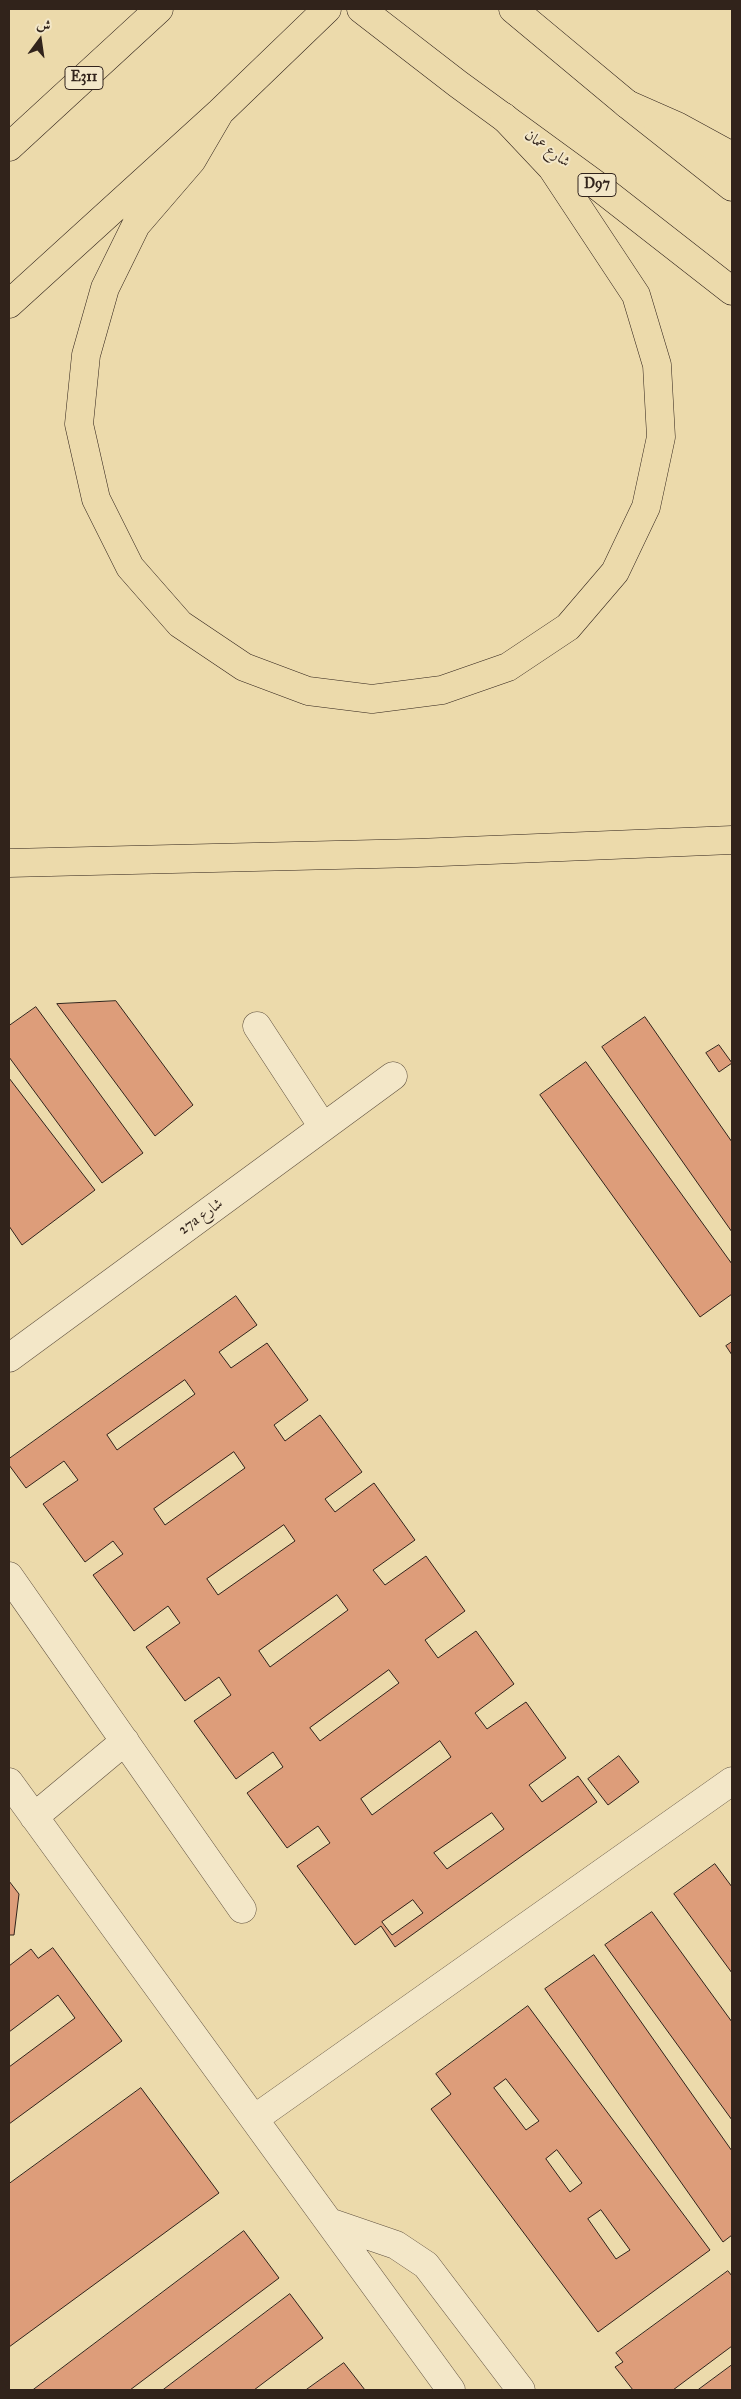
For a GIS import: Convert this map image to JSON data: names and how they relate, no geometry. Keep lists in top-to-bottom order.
{
  "streets": {
    "main road": ["E311", "شارع عمان", "D97"],
    "street": ["27a شارع"]
  },
  "north": "top"
}
